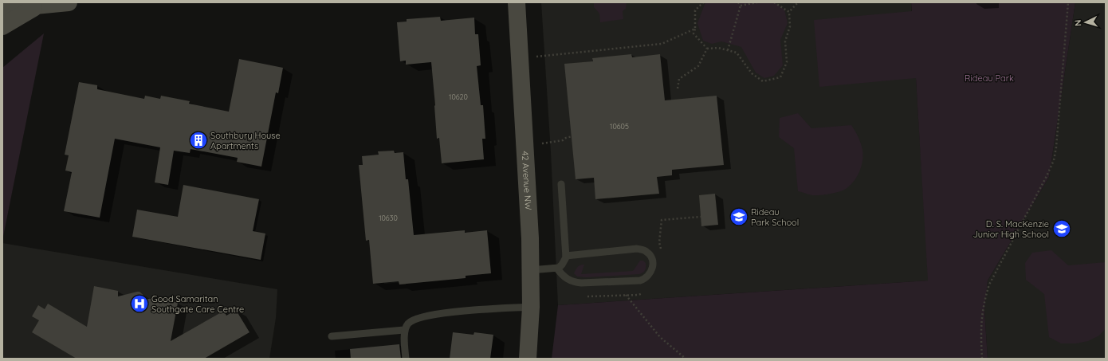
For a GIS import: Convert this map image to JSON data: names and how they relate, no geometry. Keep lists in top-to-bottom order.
{
  "streets": {
    "street": ["42 Avenue NW"]
  },
  "parks": ["Rideau Park"],
  "places": {
    "building": ["Southbury House Apartments"],
    "school or university": ["Rideau Park School", "D. S. MacKenzie Junior High School"],
    "hospital": ["Good Samaritan Southgate Care Centre"]
  },
  "house_numbers": ["10620", "10605", "10630"],
  "north": "left"
}
